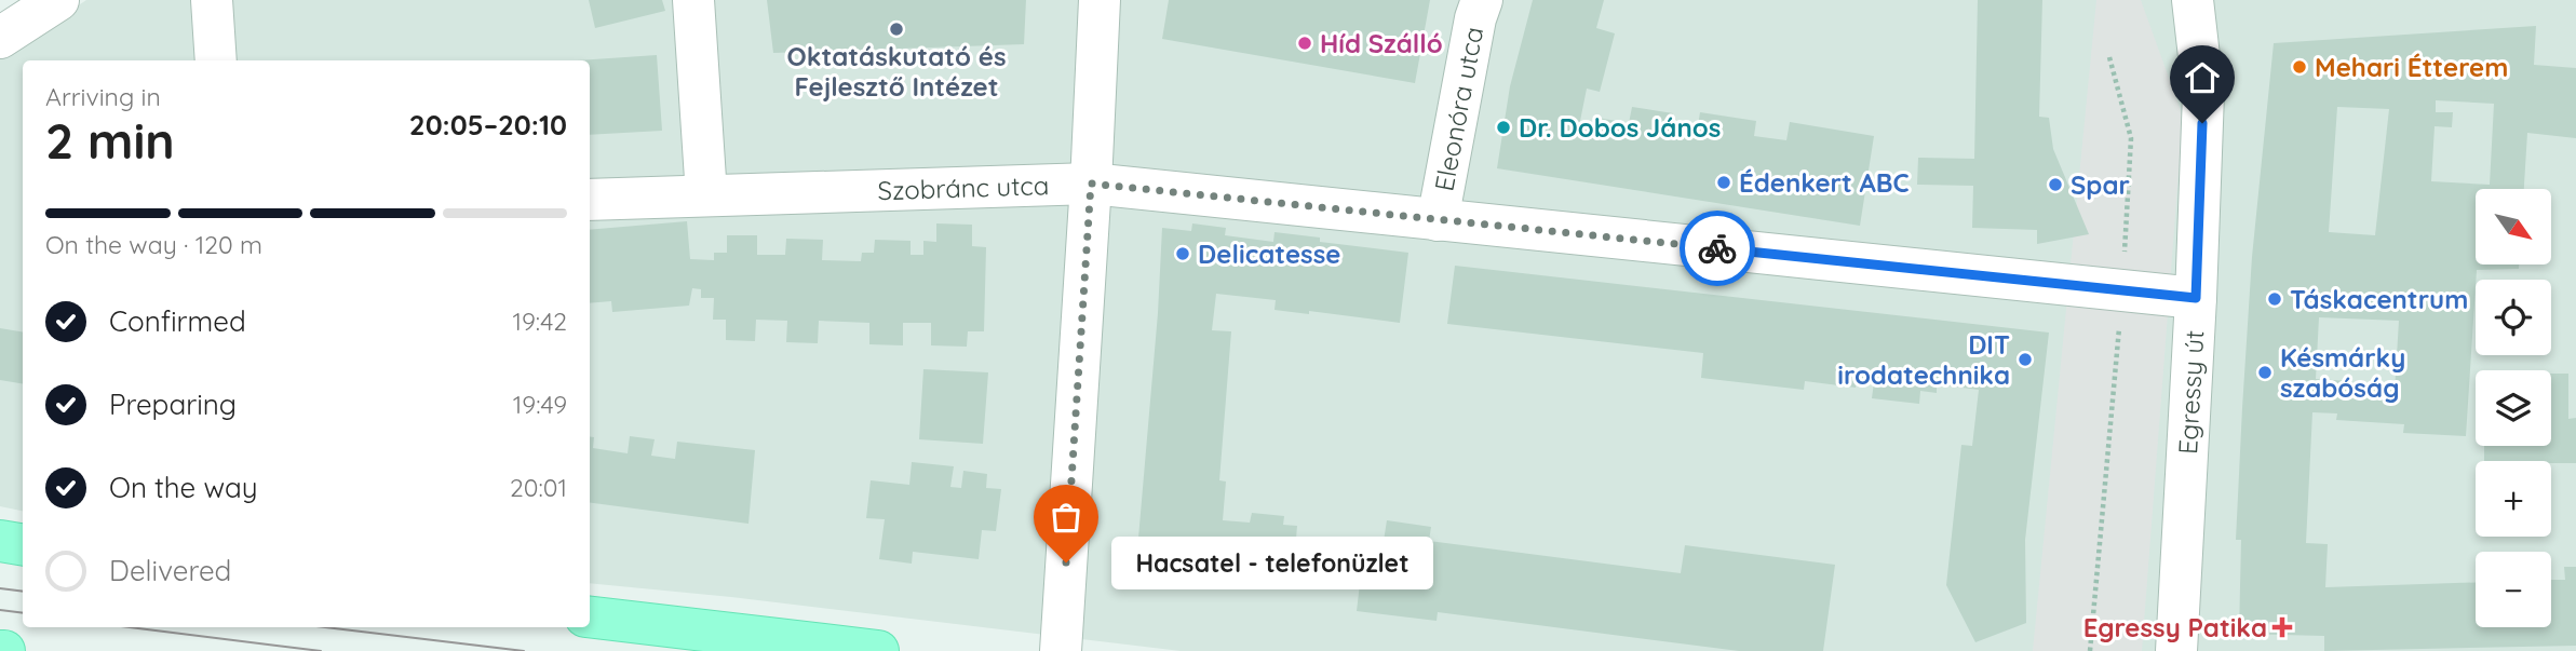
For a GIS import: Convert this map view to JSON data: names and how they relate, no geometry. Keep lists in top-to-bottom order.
{
  "streets": {
    "street": ["Eleonóra utca", "Szobránc utca", "Egressy út"]
  },
  "crossings": [
    ["Eleonóra utca", "Szobránc utca"],
    ["Szobránc utca", "Egressy út"]
  ],
  "places": {
    "other": [
      "Oktatáskutató és Fejlesztő Intézet",
      "Híd Szálló",
      "Mehari Étterem",
      "Dr. Dobos János",
      "Édenkert ABC",
      "Spar",
      "Delicatesse",
      "Táskacentrum",
      "DIT irodatechnika",
      "Késmárky szabóság",
      "Hacsatel - telefonüzlet"
    ],
    "health": ["Egressy Patika"]
  },
  "north": "bottom right",
  "page": {
    "heading": ["2 min", "Arriving in", "20:05–20:10"],
    "map_buttons": ["+", "−"],
    "bar": "On the way · 120 m",
    "list": [
      ["Confirmed", "19:42"],
      ["Preparing", "19:49"],
      ["On the way", "20:01"],
      "Delivered"
    ],
    "bubble": "Hacsatel - telefonüzlet"
  }
}
